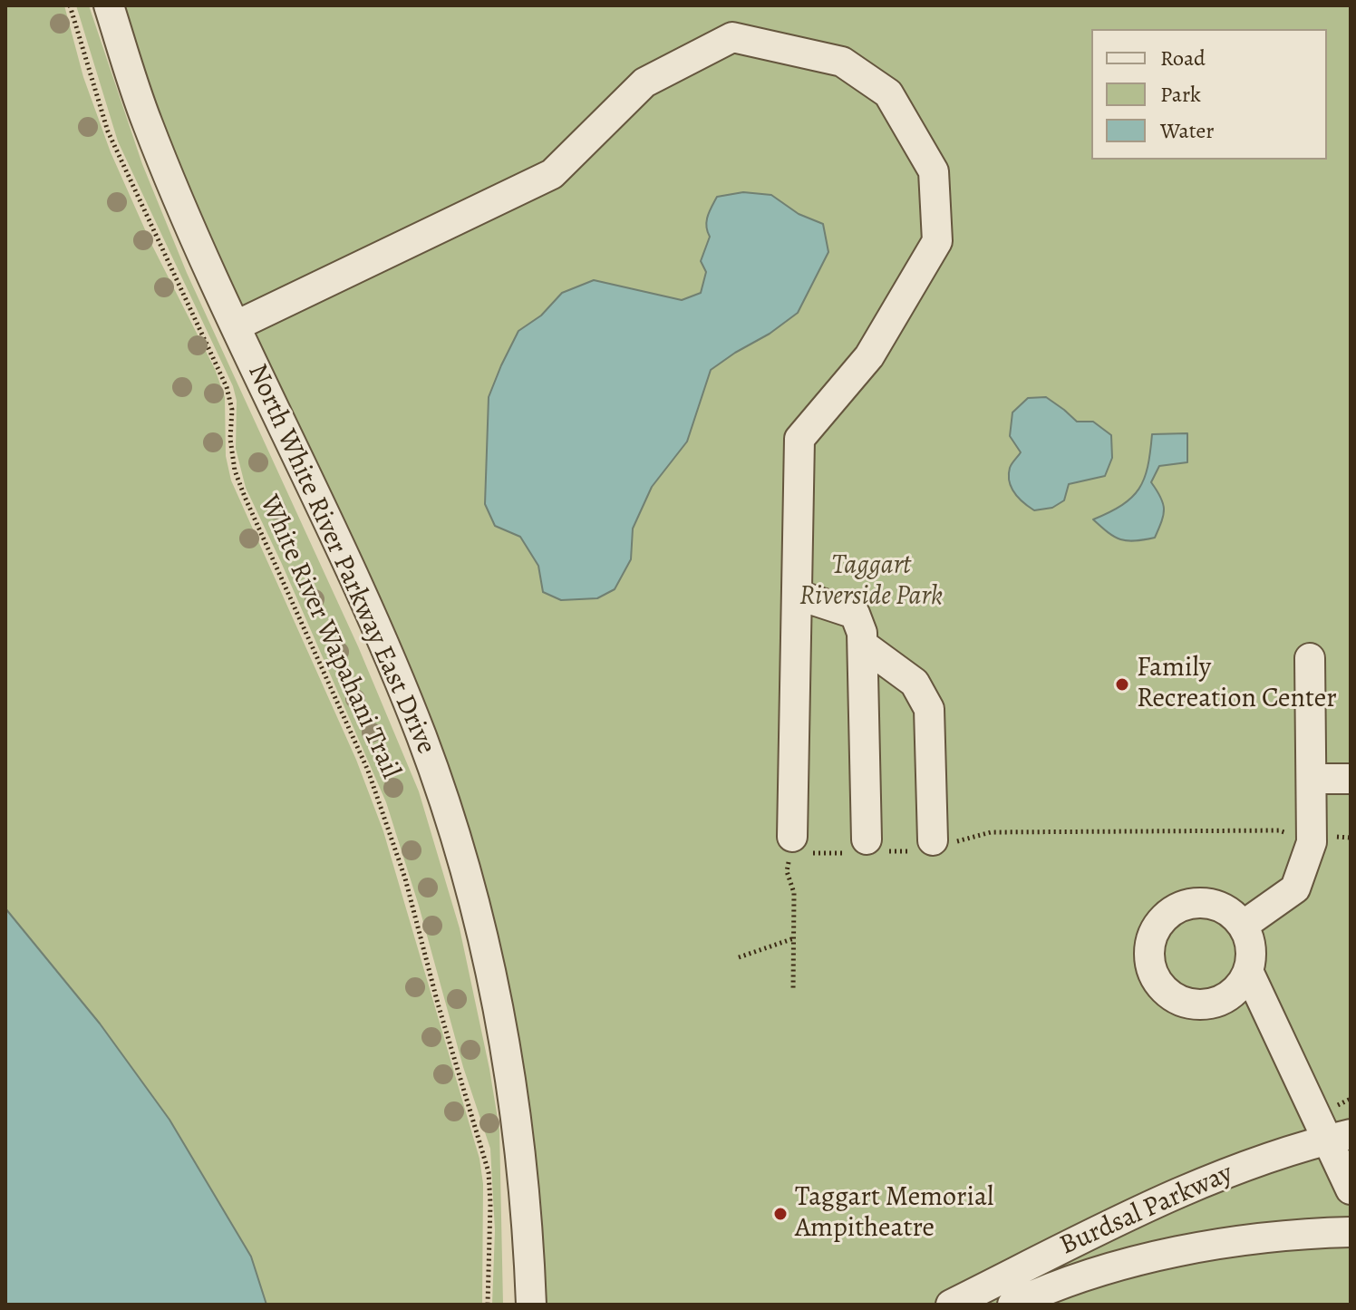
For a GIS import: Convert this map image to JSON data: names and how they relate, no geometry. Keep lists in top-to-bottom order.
{
  "streets": {
    "street": ["North White River Parkway East Drive", "Burdsal Parkway"],
    "path": ["White River Wapahani Trail"]
  },
  "parks": ["Taggart Riverside Park"],
  "places": ["Family Recreation Center", "Taggart Memorial Ampitheatre"],
  "legend": ["Road", "Park", "Water"]
}
